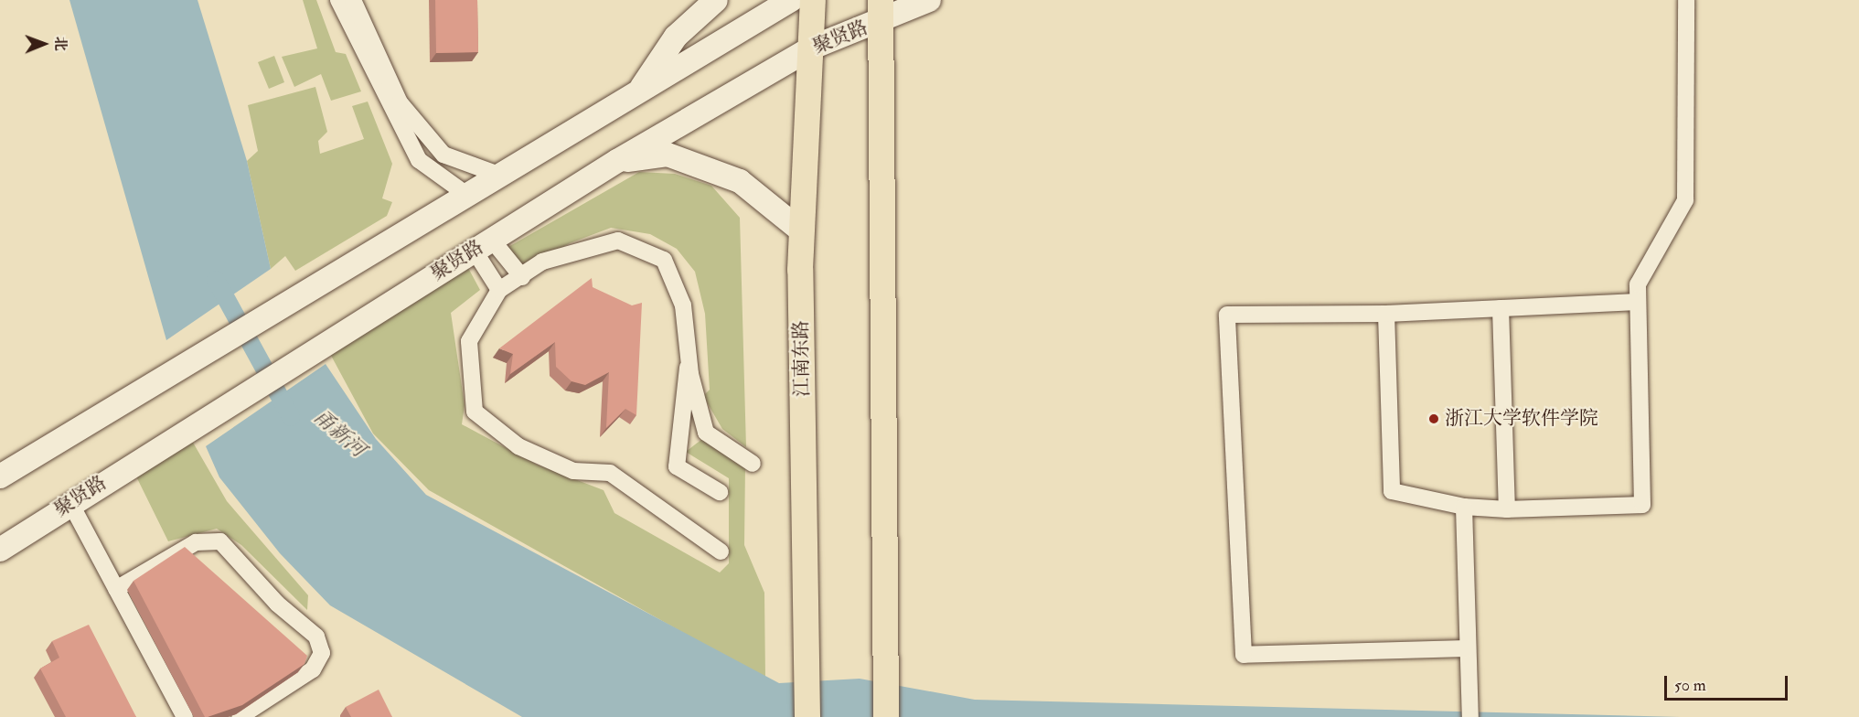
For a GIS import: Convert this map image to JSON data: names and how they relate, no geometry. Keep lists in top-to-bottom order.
{
  "streets": {
    "main road": ["聚贤路", "江南东路"]
  },
  "crossings": [
    ["聚贤路", "江南东路"]
  ],
  "water": ["甬新河"],
  "places": ["浙江大学软件学院"],
  "scale_bar": "50 m",
  "north": "right"
}
